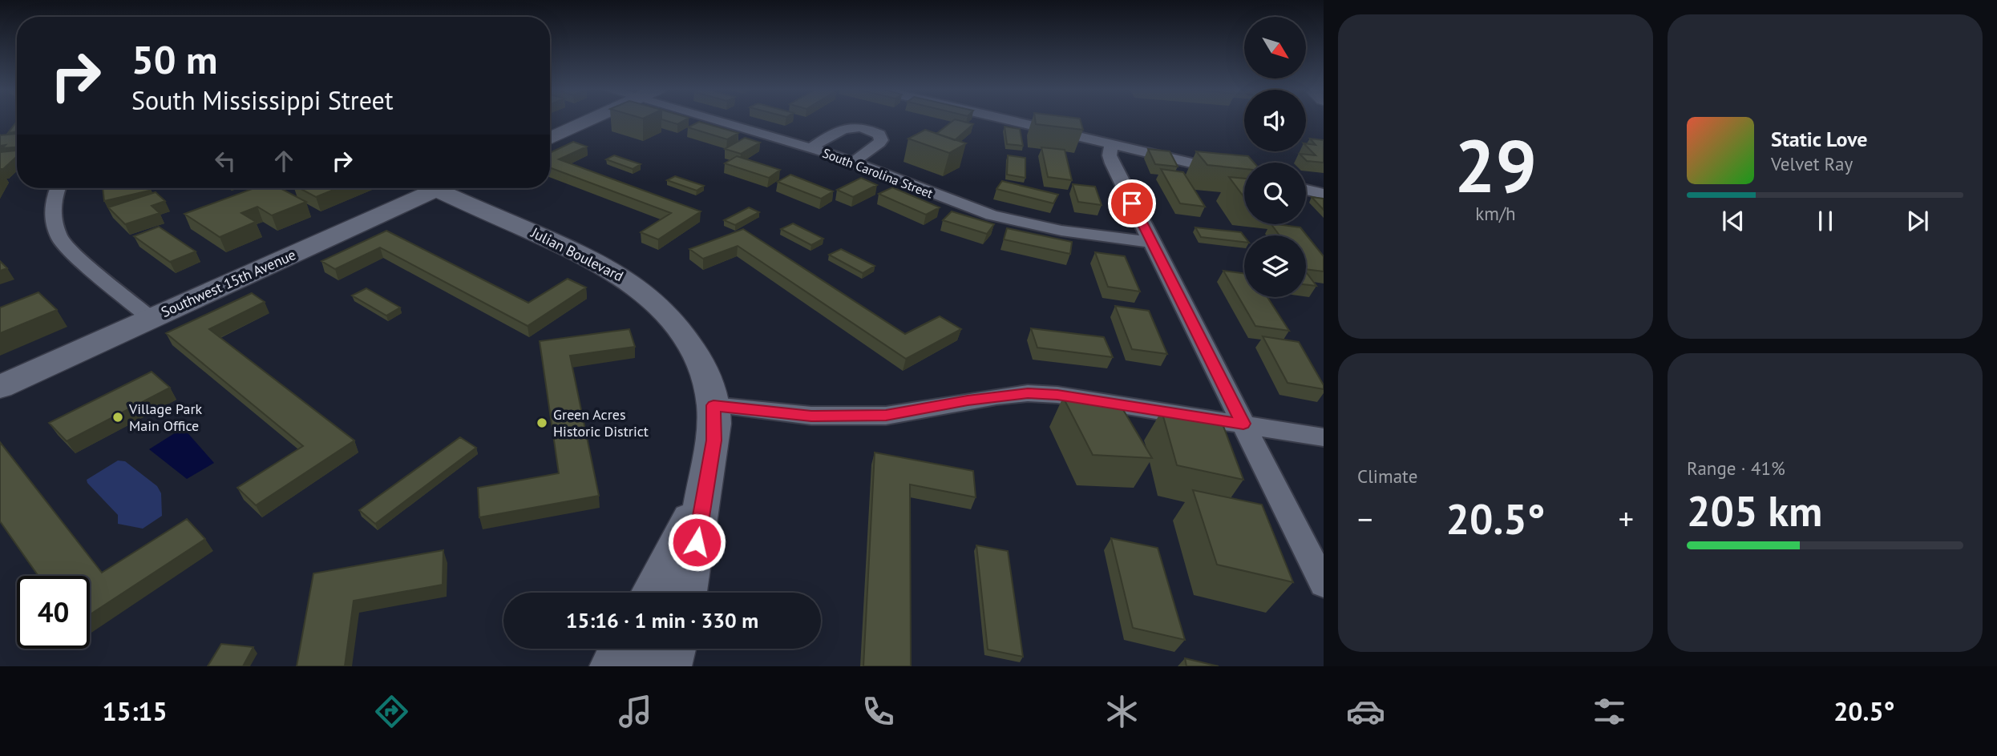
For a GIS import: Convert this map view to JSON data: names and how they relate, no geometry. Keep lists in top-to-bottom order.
{
  "streets": {
    "street": ["South Carolina Street", "Julian Boulevard", "Southwest 15th Avenue"]
  },
  "places": ["Village Park Main Office", "Green Acres Historic District"],
  "north": "bottom right",
  "page": {
    "tile": [
      ["29", "km/h"],
      "Climate",
      ["Range · 41%", "205 km"]
    ],
    "turn": ["50 m", "South Mississippi Street"],
    "song": ["Static Love", "Velvet Ray"],
    "heat": ["−", "20.5°", "+"],
    "limit": "40",
    "trip": "15:16 · 1 min · 330 m",
    "tabs": ["15:15", "20.5°"]
  }
}
